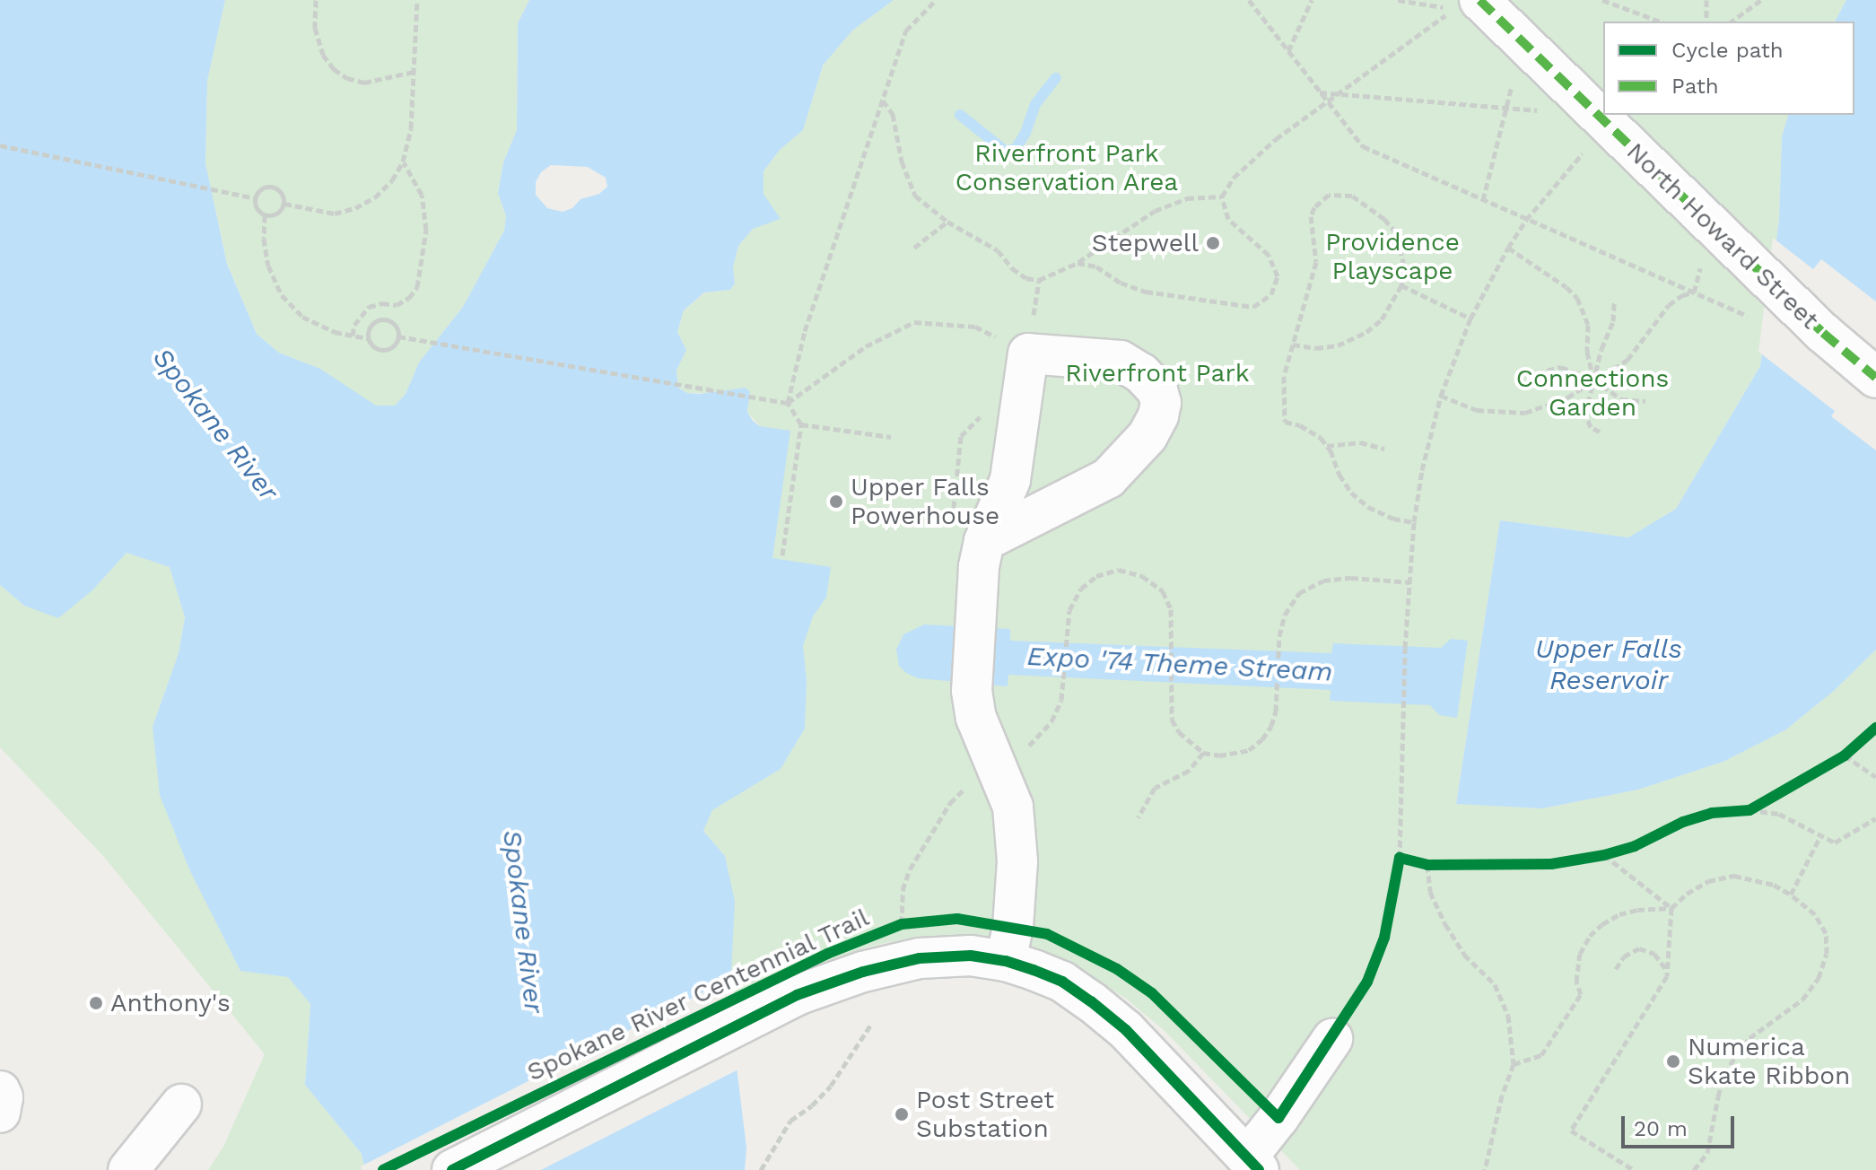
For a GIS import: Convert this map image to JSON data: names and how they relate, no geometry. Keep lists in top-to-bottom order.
{
  "streets": {
    "street": ["North Howard Street"],
    "cycle path": ["Spokane River Centennial Trail"]
  },
  "water": ["Spokane River", "Upper Falls Reservoir", "Expo '74 Theme Stream"],
  "parks": [
    "Riverfront Park Conservation Area",
    "Providence Playscape",
    "Riverfront Park",
    "Connections Garden"
  ],
  "places": [
    "Stepwell",
    "Upper Falls Powerhouse",
    "Anthony's",
    "Numerica Skate Ribbon",
    "Post Street Substation"
  ],
  "legend": ["Cycle path", "Path"],
  "scale_bar": "20 m"
}
